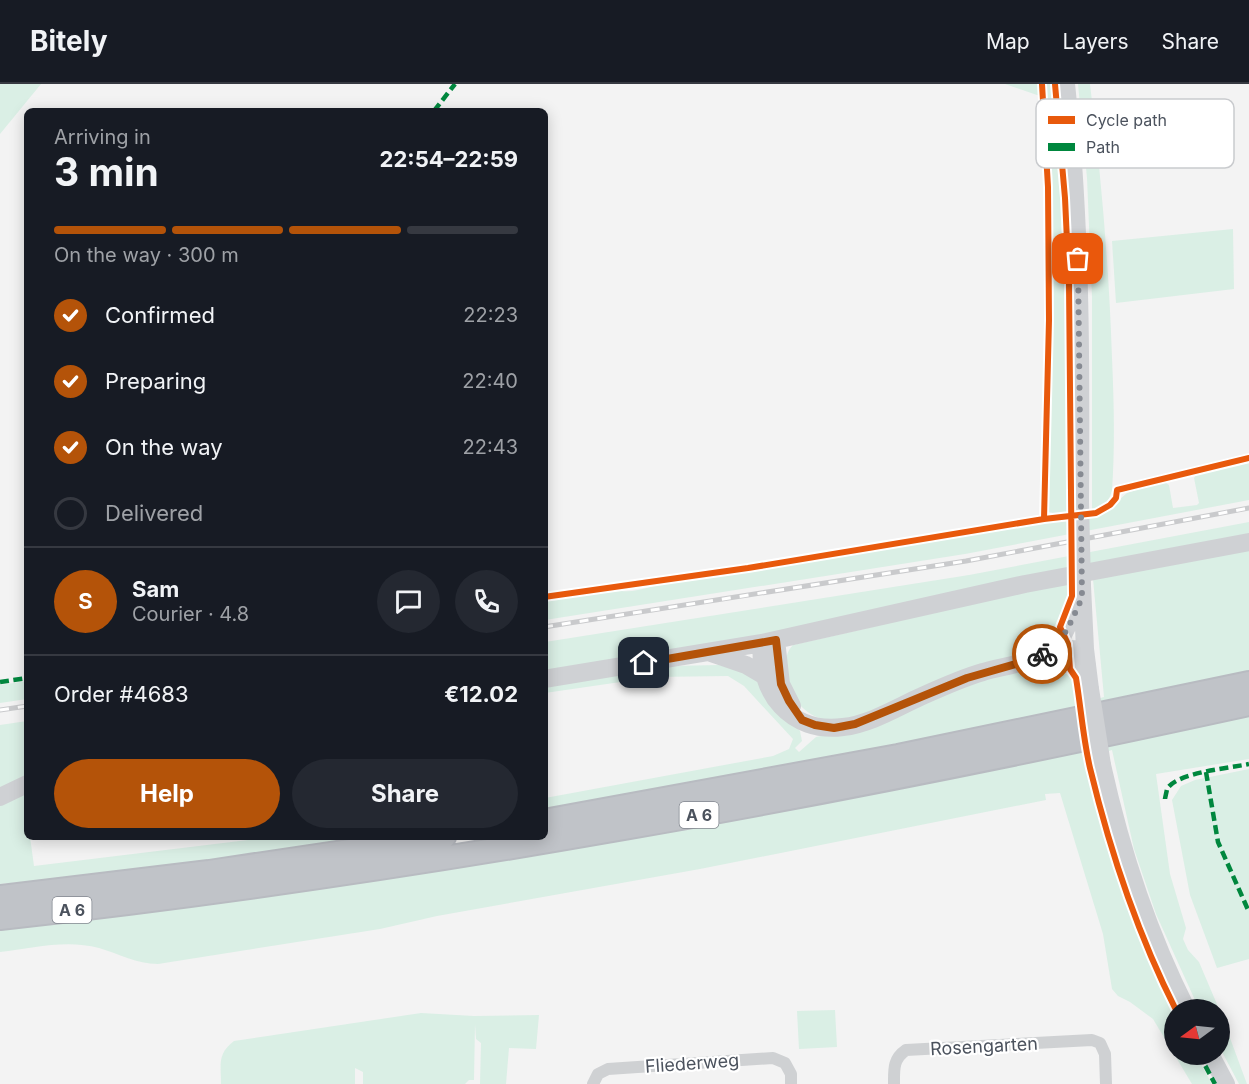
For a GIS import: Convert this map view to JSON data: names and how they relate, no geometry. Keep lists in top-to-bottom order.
{
  "streets": {
    "highway": ["A 6"],
    "street": ["Rosengarten", "Fliederweg"]
  },
  "legend": ["Cycle path", "Path"],
  "north": "left",
  "page": {
    "header": "Bitely",
    "nav": ["Map", "Layers", "Share"],
    "heading": ["3 min", "Arriving in", "22:54–22:59"],
    "panel": [
      "Sam",
      "Courier · 4.8",
      "Order #4683",
      "€12.02"
    ],
    "bar": "On the way · 300 m",
    "list": [
      ["Confirmed", "22:23"],
      ["Preparing", "22:40"],
      ["On the way", "22:43"],
      "Delivered"
    ],
    "round": "S",
    "buttons": ["Help", "Share"]
  }
}
